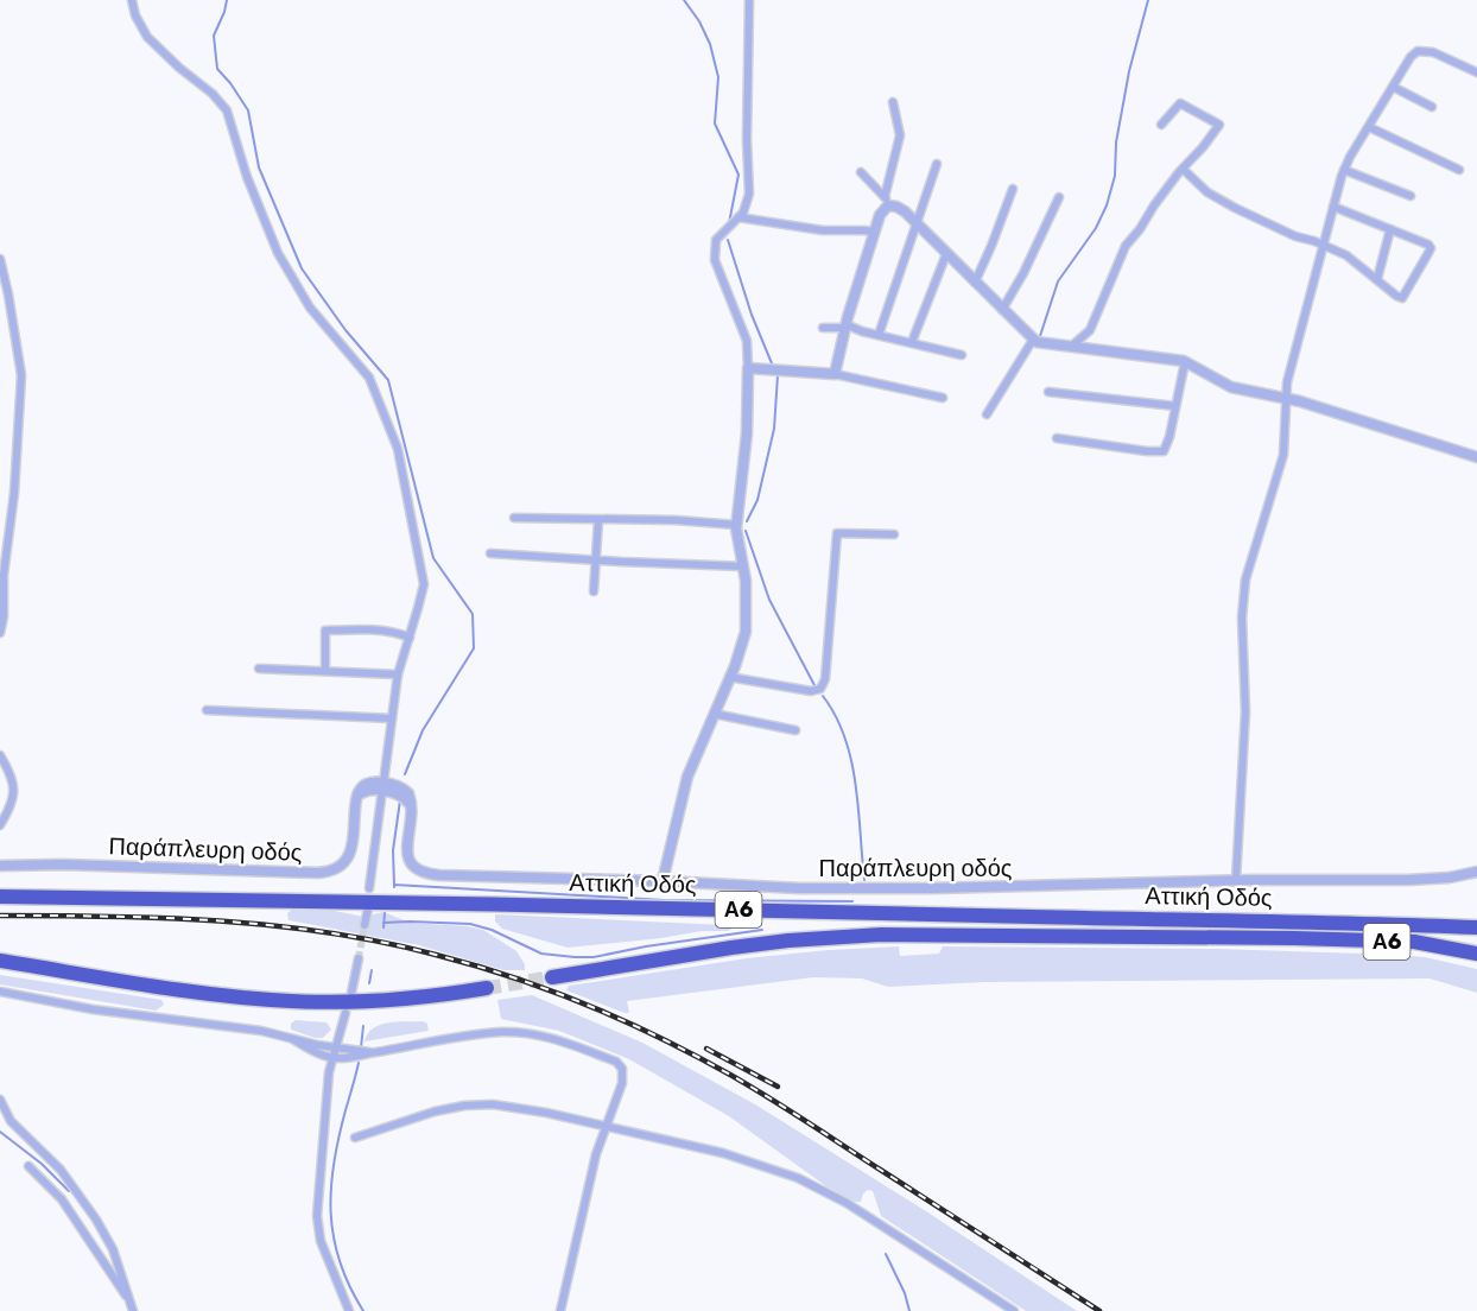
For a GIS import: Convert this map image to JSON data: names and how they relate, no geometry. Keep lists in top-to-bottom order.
{
  "streets": {
    "highway": ["Αττική Οδός", "Α6"],
    "street": ["Παράπλευρη οδός"]
  }
}
